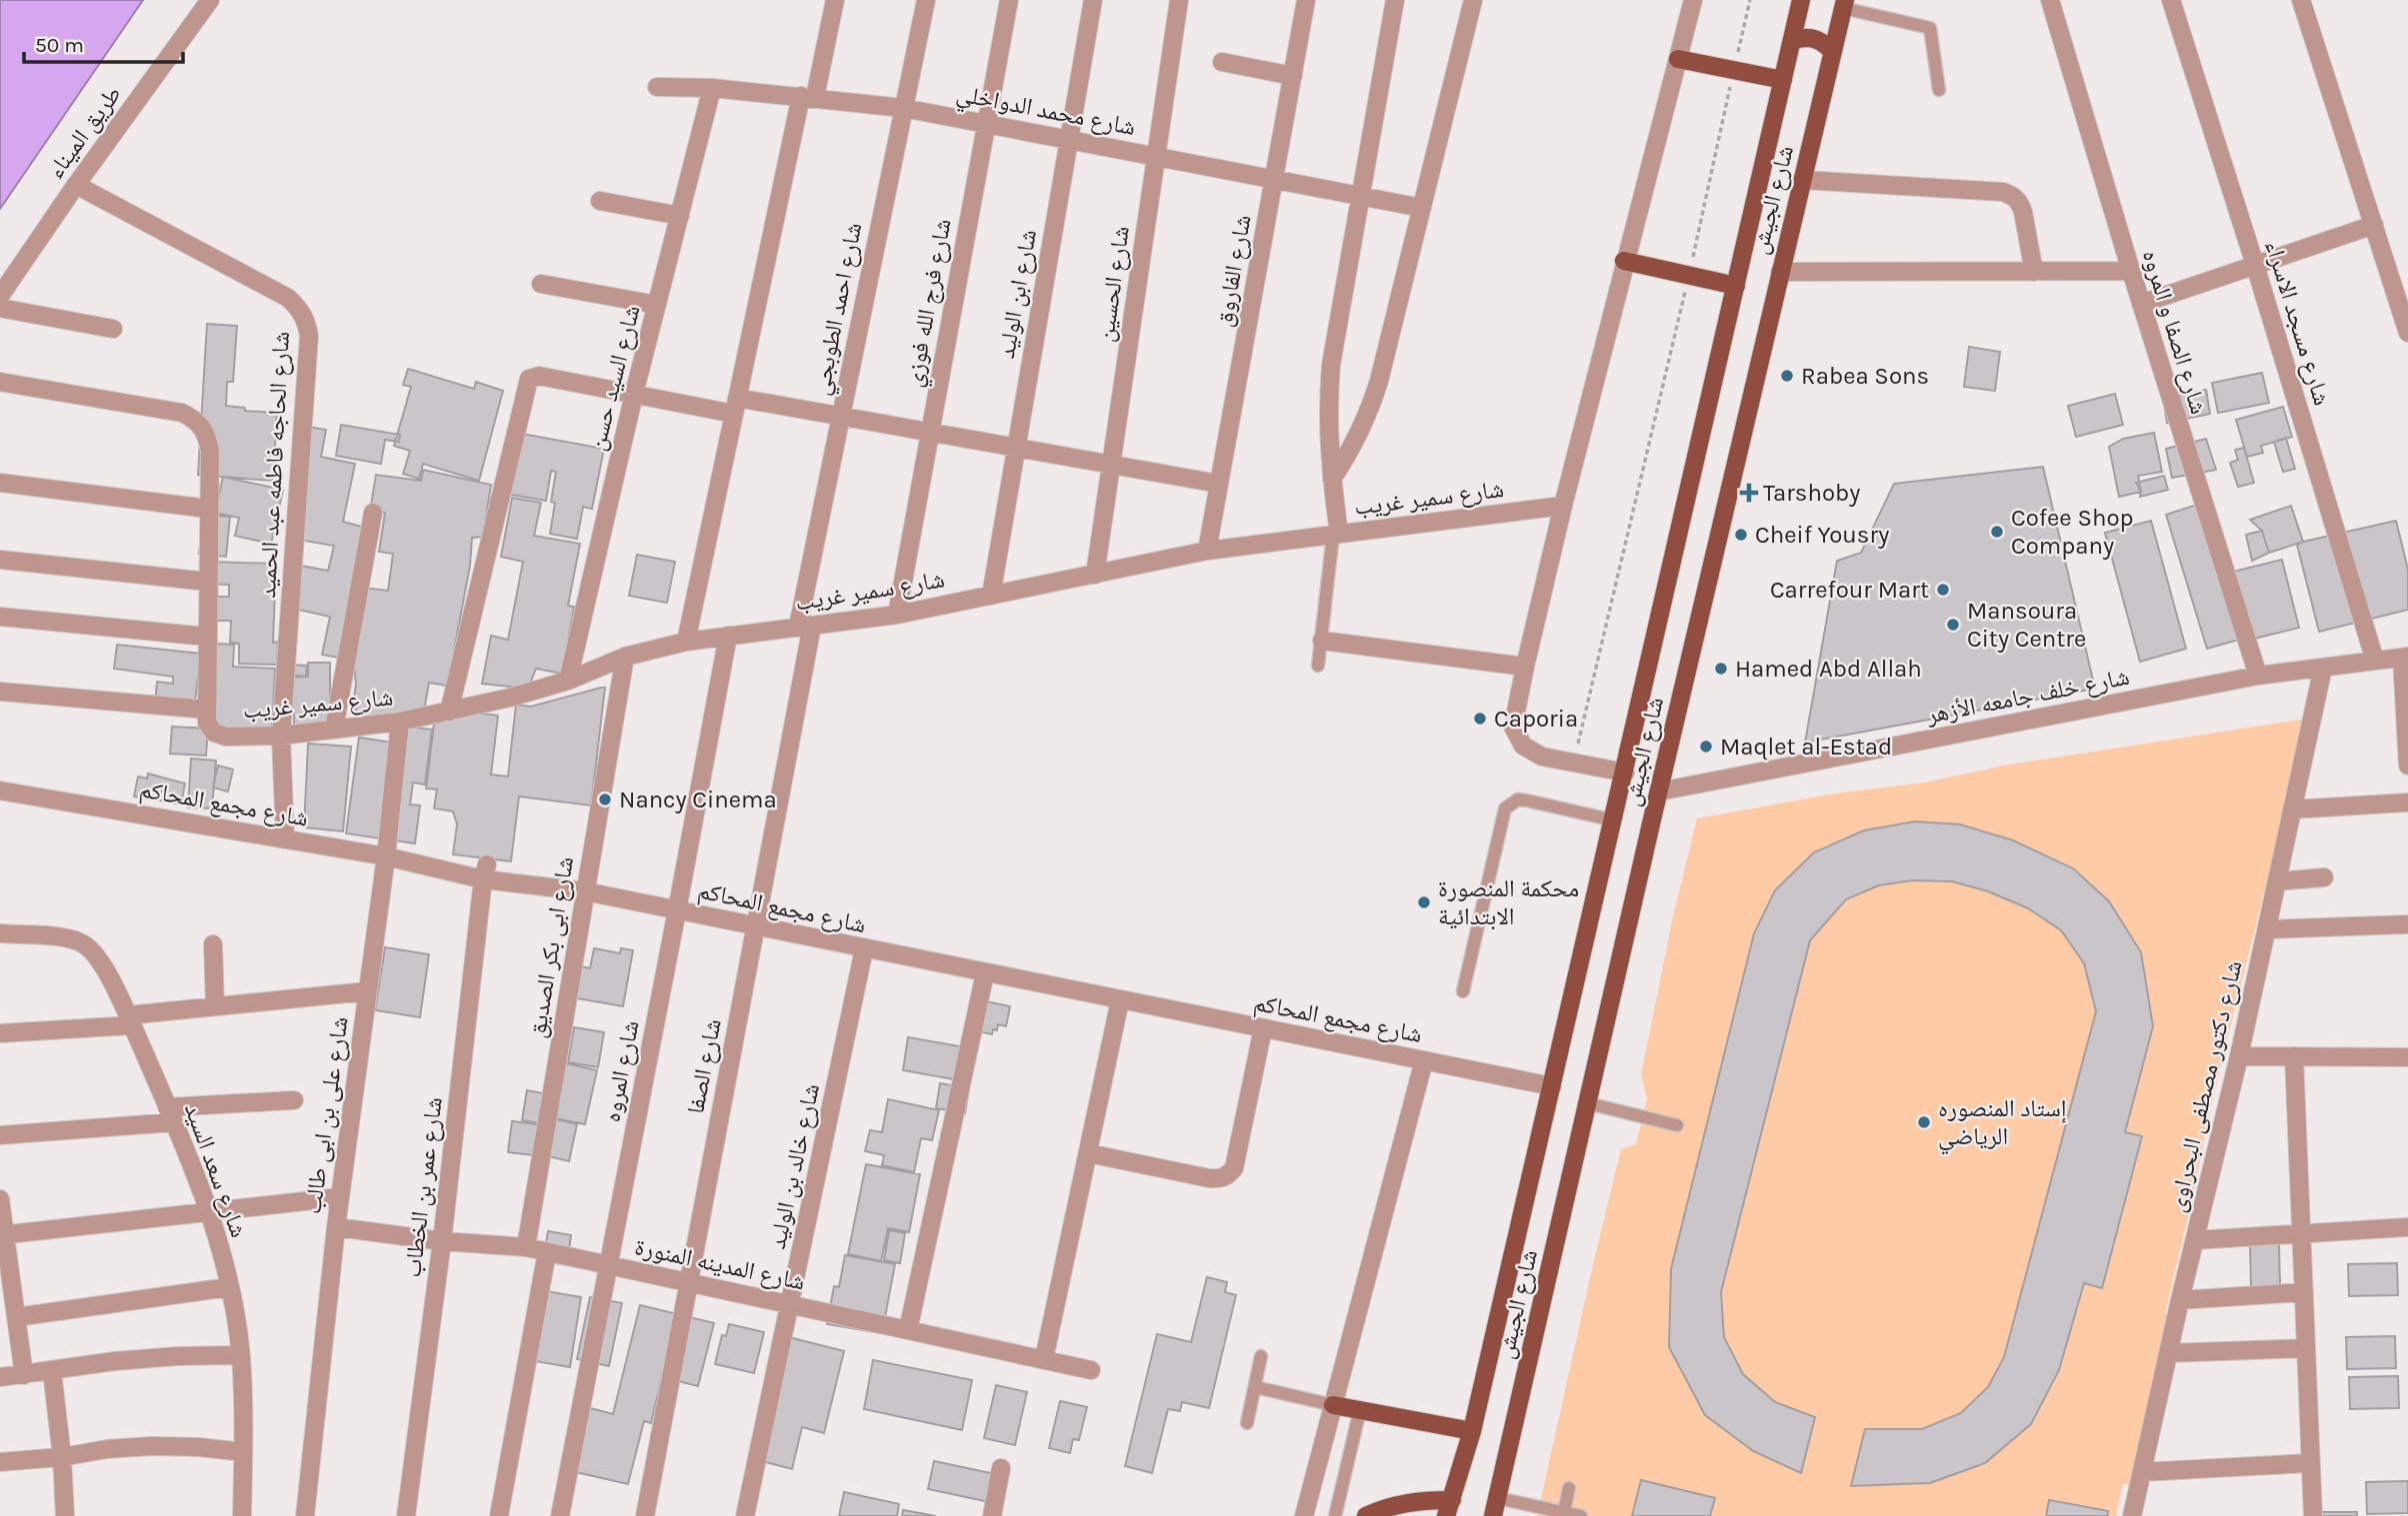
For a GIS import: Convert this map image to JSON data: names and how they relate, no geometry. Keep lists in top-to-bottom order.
{
  "streets": {
    "main road": ["شارع الجيش"],
    "street": [
      "شارع محمد الدواخلي",
      "طريق الميناء",
      "شارع الفاروق",
      "شارع الحسين",
      "شارع ابن الوليد",
      "شارع فرج الله فوزي",
      "شارع احمد الطوبجي",
      "شارع مسجد الاسراء",
      "شارع الصفا و المروه",
      "شارع السيد حسن",
      "شارع الحاجه فاطمه عبد الحميد",
      "شارع سمير غريب",
      "شارع خلف جامعه الأزهر",
      "شارع مجمع المحاكم",
      "شارع ابى بكر الصديق",
      "شارع الصفا",
      "شارع المروه",
      "شارع دكتور مصطفى البحراوى",
      "شارع على بن ابى طالب",
      "شارع خالد بن الوليد",
      "شارع سعد السيد",
      "شارع عمر بن الخطاب",
      "شارع المدينه المنورة"
    ]
  },
  "crossings": [
    ["شارع محمد الدواخلي", "شارع الفاروق"],
    ["شارع محمد الدواخلي", "شارع الحسين"],
    ["شارع محمد الدواخلي", "شارع ابن الوليد"],
    ["شارع محمد الدواخلي", "شارع فرج الله فوزي"],
    ["شارع محمد الدواخلي", "شارع احمد الطوبجي"],
    ["شارع محمد الدواخلي", "شارع السيد حسن"],
    ["طريق الميناء", "شارع الحاجه فاطمه عبد الحميد"],
    ["شارع الجيش", "شارع سمير غريب"],
    ["شارع الجيش", "شارع خلف جامعه الأزهر"],
    ["شارع الجيش", "شارع مجمع المحاكم"],
    ["شارع الفاروق", "شارع سمير غريب"],
    ["شارع الحسين", "شارع سمير غريب"],
    ["شارع ابن الوليد", "شارع سمير غريب"],
    ["شارع فرج الله فوزي", "شارع سمير غريب"],
    ["شارع احمد الطوبجي", "شارع سمير غريب"],
    ["شارع احمد الطوبجي", "شارع الصفا"],
    ["شارع مسجد الاسراء", "شارع خلف جامعه الأزهر"],
    ["شارع الصفا و المروه", "شارع خلف جامعه الأزهر"],
    ["شارع السيد حسن", "شارع سمير غريب"],
    ["شارع الحاجه فاطمه عبد الحميد", "شارع سمير غريب"],
    ["شارع الحاجه فاطمه عبد الحميد", "شارع مجمع المحاكم"],
    ["شارع سمير غريب", "شارع ابى بكر الصديق"],
    ["شارع سمير غريب", "شارع الصفا"],
    ["شارع سمير غريب", "شارع المروه"],
    ["شارع سمير غريب", "شارع على بن ابى طالب"],
    ["شارع خلف جامعه الأزهر", "شارع دكتور مصطفى البحراوى"],
    ["شارع مجمع المحاكم", "شارع ابى بكر الصديق"],
    ["شارع مجمع المحاكم", "شارع الصفا"],
    ["شارع مجمع المحاكم", "شارع المروه"],
    ["شارع مجمع المحاكم", "شارع على بن ابى طالب"],
    ["شارع مجمع المحاكم", "شارع خالد بن الوليد"],
    ["شارع مجمع المحاكم", "شارع عمر بن الخطاب"],
    ["شارع ابى بكر الصديق", "شارع المدينه المنورة"],
    ["شارع الصفا", "شارع المدينه المنورة"],
    ["شارع المروه", "شارع المدينه المنورة"],
    ["شارع على بن ابى طالب", "شارع المدينه المنورة"],
    ["شارع خالد بن الوليد", "شارع المدينه المنورة"],
    ["شارع عمر بن الخطاب", "شارع المدينه المنورة"]
  ],
  "places": {
    "other": [
      "Rabea Sons",
      "Cofee Shop Company",
      "Cheif Yousry",
      "Carrefour Mart",
      "Mansoura City Centre",
      "Hamed Abd Allah",
      "Caporia",
      "Maqlet al-Estad",
      "Nancy Cinema",
      "محكمة المنصورة الابتدائية",
      "إستاد المنصوره الرياضي"
    ],
    "health": ["Tarshoby"]
  },
  "scale_bar": "50 m"
}
